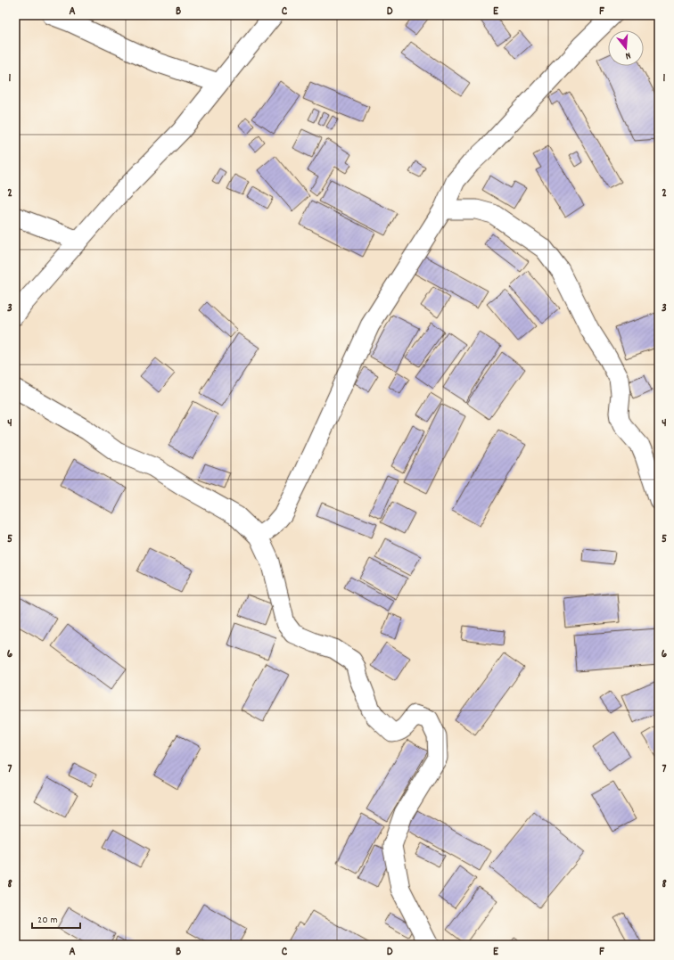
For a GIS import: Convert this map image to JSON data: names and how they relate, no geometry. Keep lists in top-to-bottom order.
{
  "scale_bar": "20 m",
  "north": "bottom",
  "grid": {
    "columns": [
      "A",
      "B",
      "C",
      "D",
      "E",
      "F"
    ],
    "rows": [
      "1",
      "2",
      "3",
      "4",
      "5",
      "6",
      "7",
      "8"
    ]
  }
}
